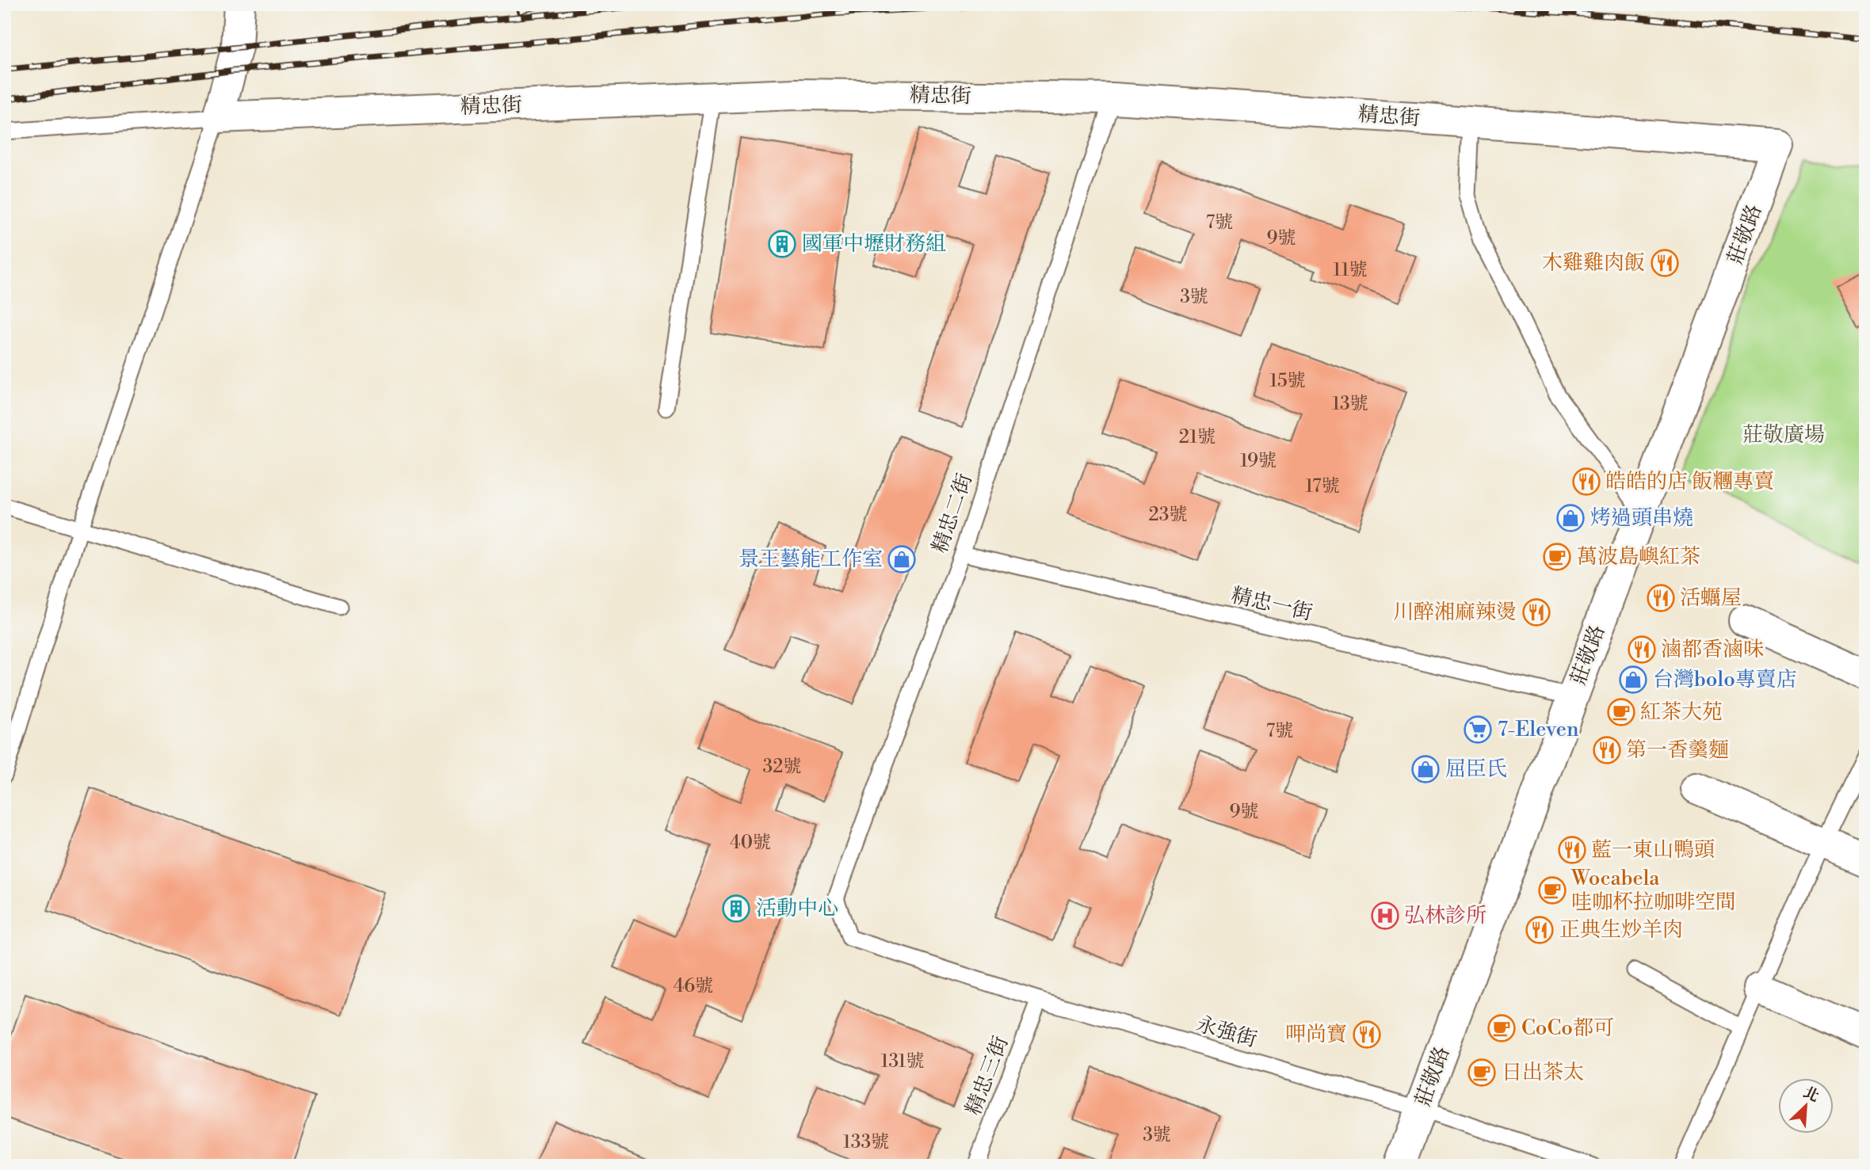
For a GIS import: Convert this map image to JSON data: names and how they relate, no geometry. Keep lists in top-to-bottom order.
{
  "streets": {
    "street": ["精忠街", "莊敬路"],
    "lane": [
      "精忠二街",
      "精忠一街",
      "永強街",
      "精忠三街"
    ]
  },
  "crossings": [
    ["精忠街", "莊敬路"],
    ["精忠街", "精忠二街"],
    ["莊敬路", "精忠一街"],
    ["莊敬路", "永強街"],
    ["精忠二街", "精忠一街"],
    ["精忠二街", "永強街"],
    ["永強街", "精忠三街"]
  ],
  "parks": ["莊敬廣場"],
  "places": {
    "building": ["國軍中壢財務組", "活動中心"],
    "restaurant": [
      "木雞雞肉飯",
      "皓皓的店 飯糰專賣",
      "活蠣屋",
      "川醉湘麻辣燙",
      "滷都香滷味",
      "第一香羹麵",
      "藍一東山鴨頭",
      "正典生炒羊肉",
      "呷尚寶"
    ],
    "shop": [
      "烤過頭串燒",
      "景王藝能工作室",
      "台灣bolo專賣店",
      "屈臣氏"
    ],
    "cafe": [
      "萬波島嶼紅茶",
      "紅茶大苑",
      "Wocabela 哇咖杯拉咖啡空間",
      "CoCo都可",
      "日出茶太"
    ],
    "supermarket": ["7-Eleven"],
    "hospital": ["弘林診所"]
  },
  "house_numbers": [
    "7號",
    "9號",
    "11號",
    "3號",
    "15號",
    "13號",
    "21號",
    "19號",
    "17號",
    "23號",
    "7號",
    "32號",
    "9號",
    "40號",
    "46號",
    "131號",
    "3號",
    "133號"
  ],
  "north": "top right"
}
